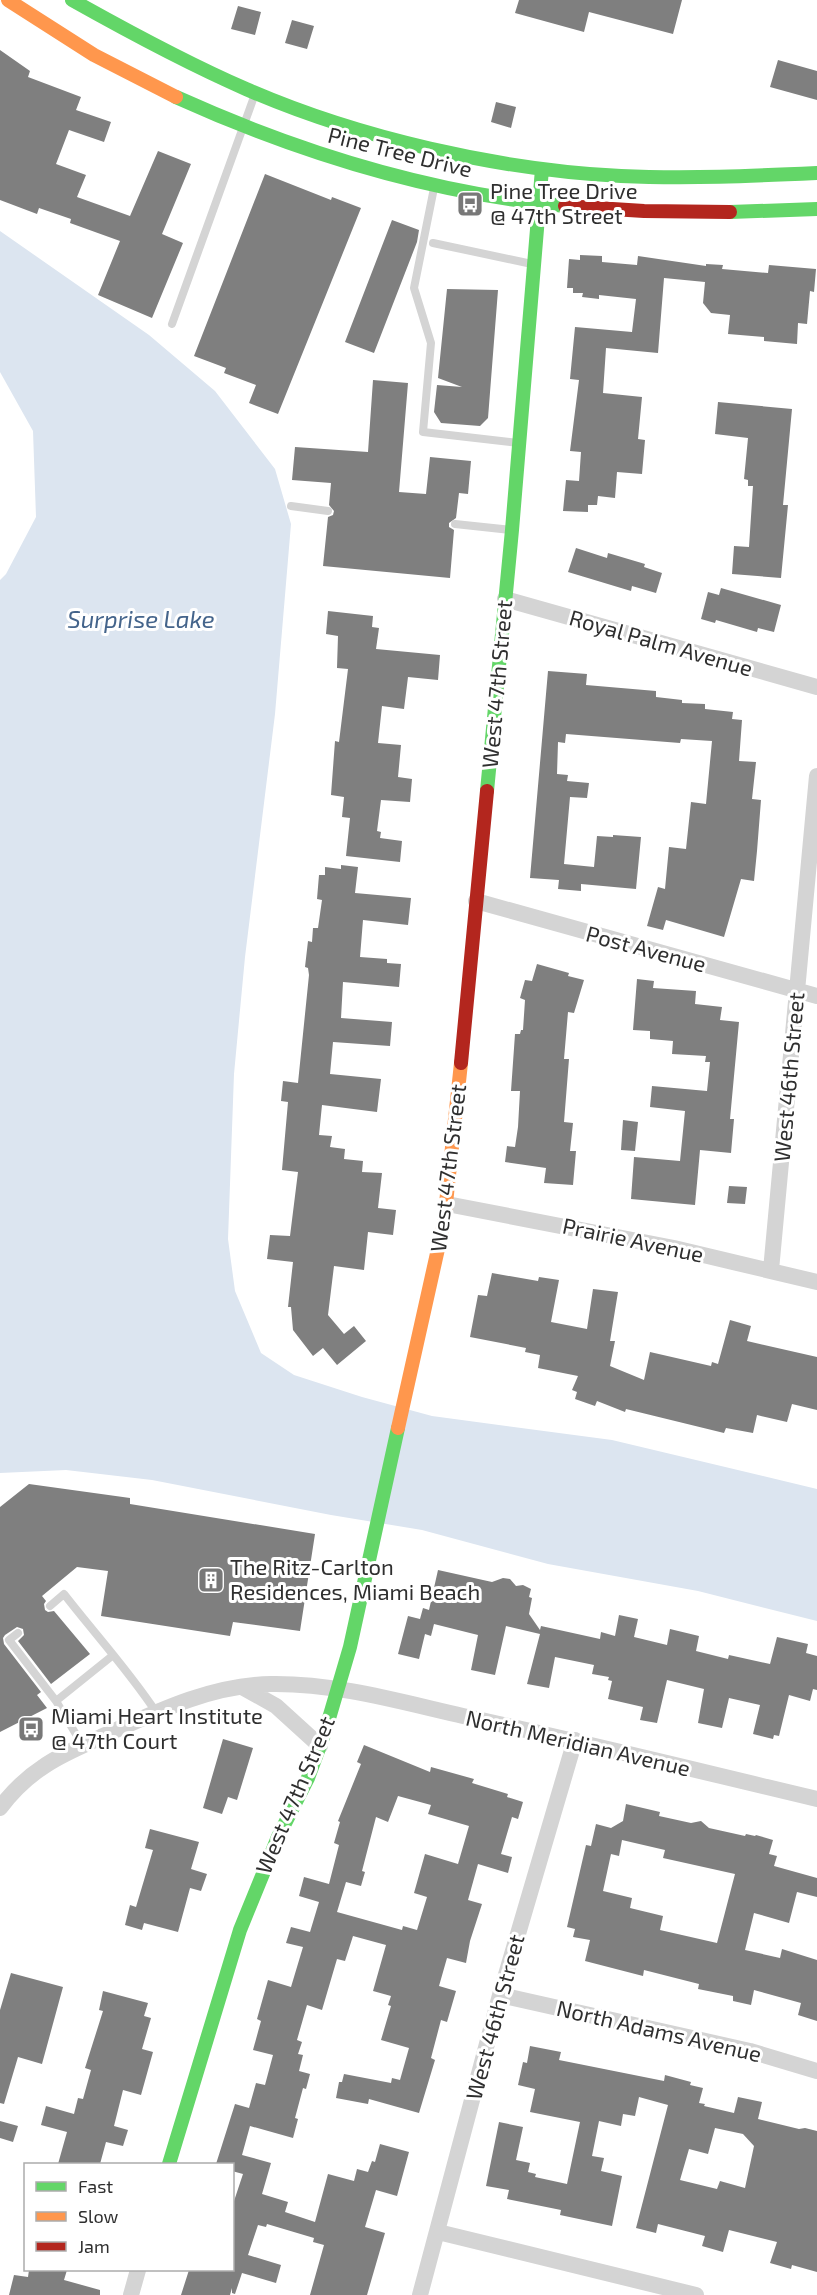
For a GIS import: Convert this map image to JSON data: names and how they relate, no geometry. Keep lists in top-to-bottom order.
{
  "streets": {
    "street": [
      "Pine Tree Drive",
      "Royal Palm Avenue",
      "West 47th Street",
      "Post Avenue",
      "West 46th Street",
      "Prairie Avenue",
      "North Meridian Avenue",
      "North Adams Avenue"
    ]
  },
  "crossings": [
    ["Pine Tree Drive", "West 47th Street"],
    ["Royal Palm Avenue", "West 47th Street"],
    ["West 47th Street", "Post Avenue"],
    ["West 47th Street", "Prairie Avenue"],
    ["West 47th Street", "North Meridian Avenue"],
    ["Post Avenue", "West 46th Street"],
    ["West 46th Street", "Prairie Avenue"],
    ["West 46th Street", "North Meridian Avenue"],
    ["West 46th Street", "North Adams Avenue"]
  ],
  "water": ["Surprise Lake"],
  "places": {
    "bus stop": ["Pine Tree Drive @ 47th Street", "Miami Heart Institute @ 47th Court"],
    "building": ["The Ritz-Carlton Residences, Miami Beach"]
  },
  "legend": ["Fast", "Slow", "Jam"]
}
